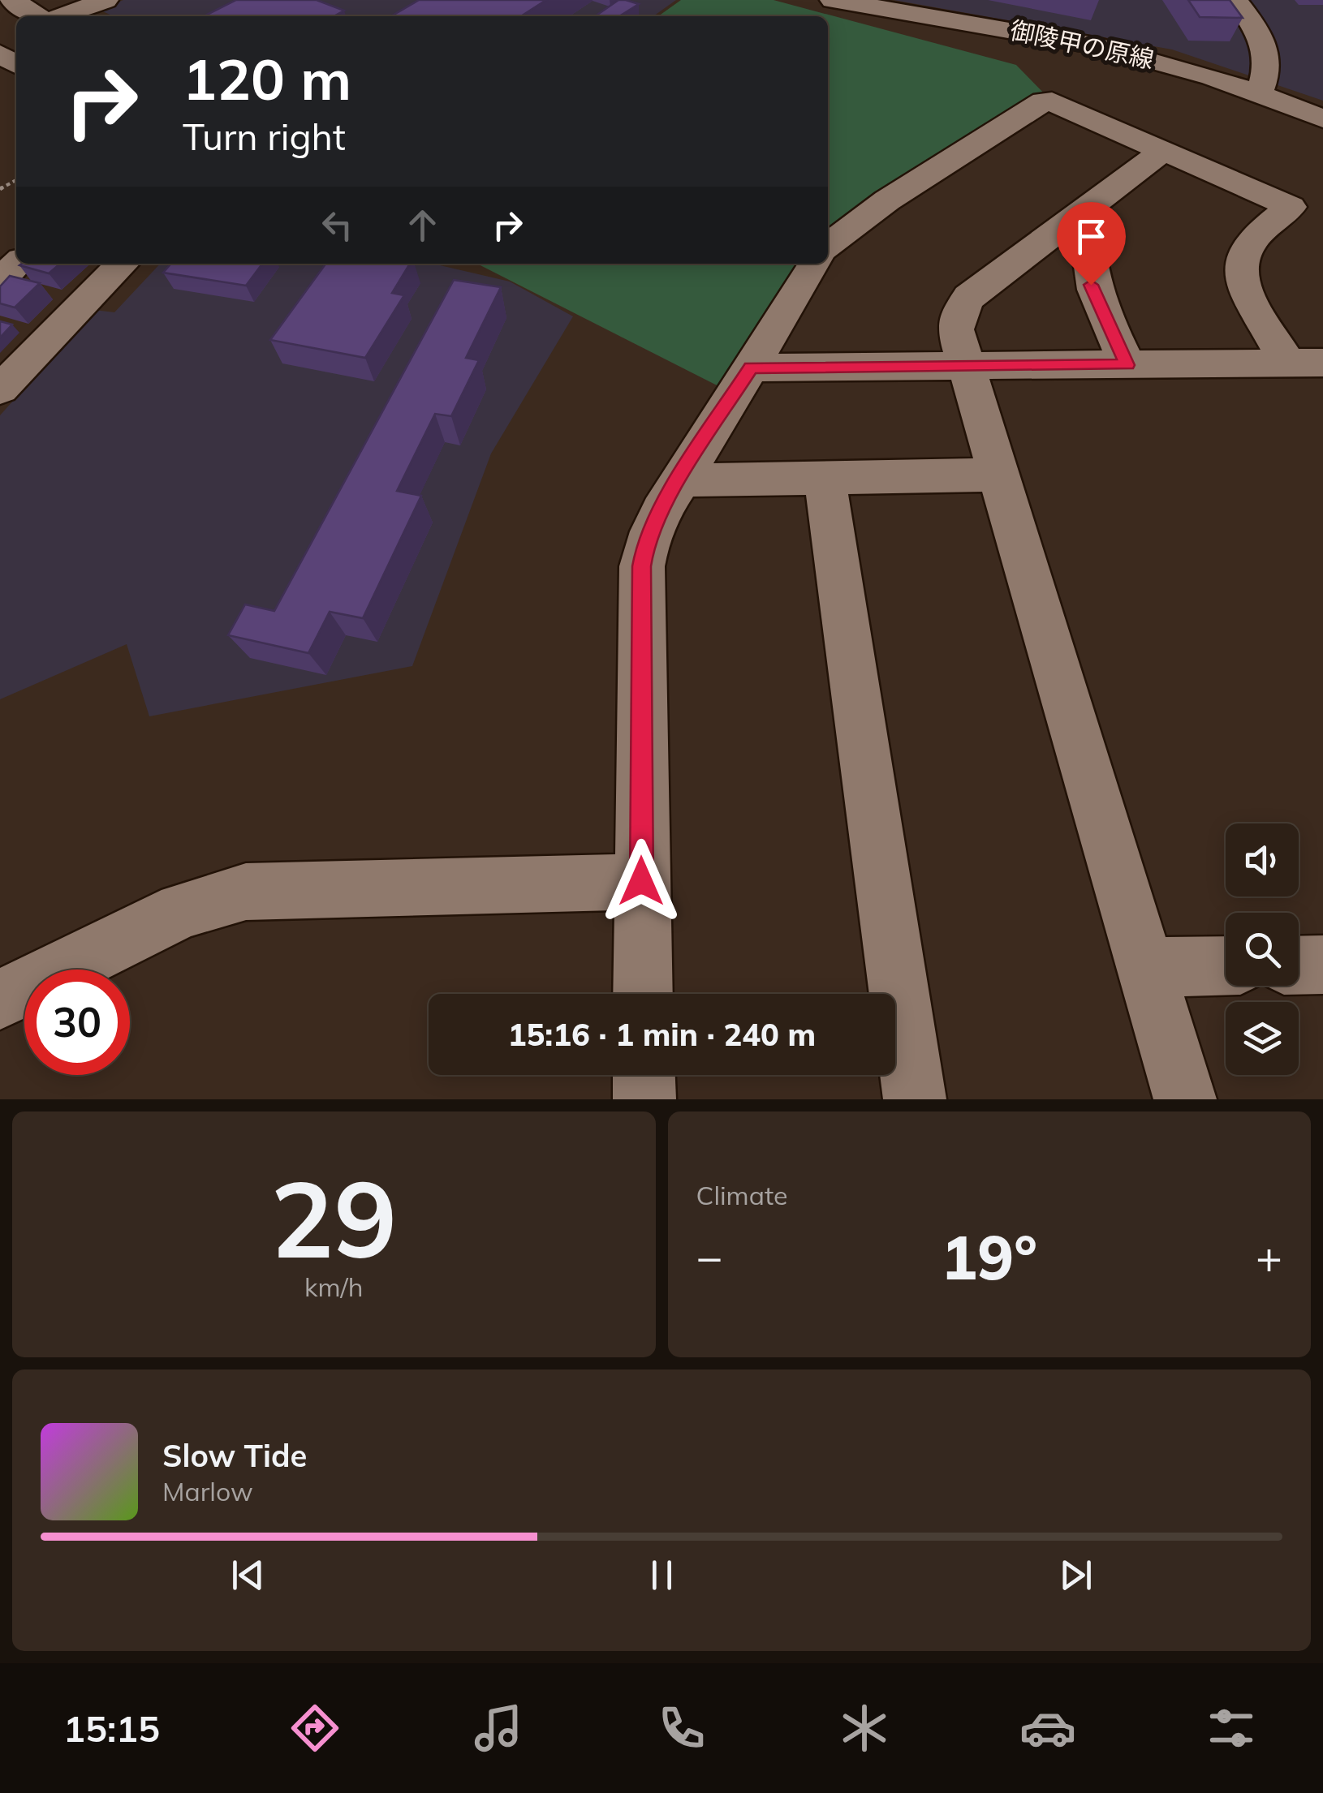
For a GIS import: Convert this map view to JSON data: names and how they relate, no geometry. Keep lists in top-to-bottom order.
{
  "streets": {
    "street": ["御陵甲の原線"]
  },
  "page": {
    "turn": ["120 m", "Turn right"],
    "limit": "30",
    "trip": "15:16 · 1 min · 240 m",
    "tile": [
      ["29", "km/h"],
      "Climate"
    ],
    "heat": ["−", "19°", "+"],
    "song": ["Slow Tide", "Marlow"],
    "tabs": "15:15"
  }
}
